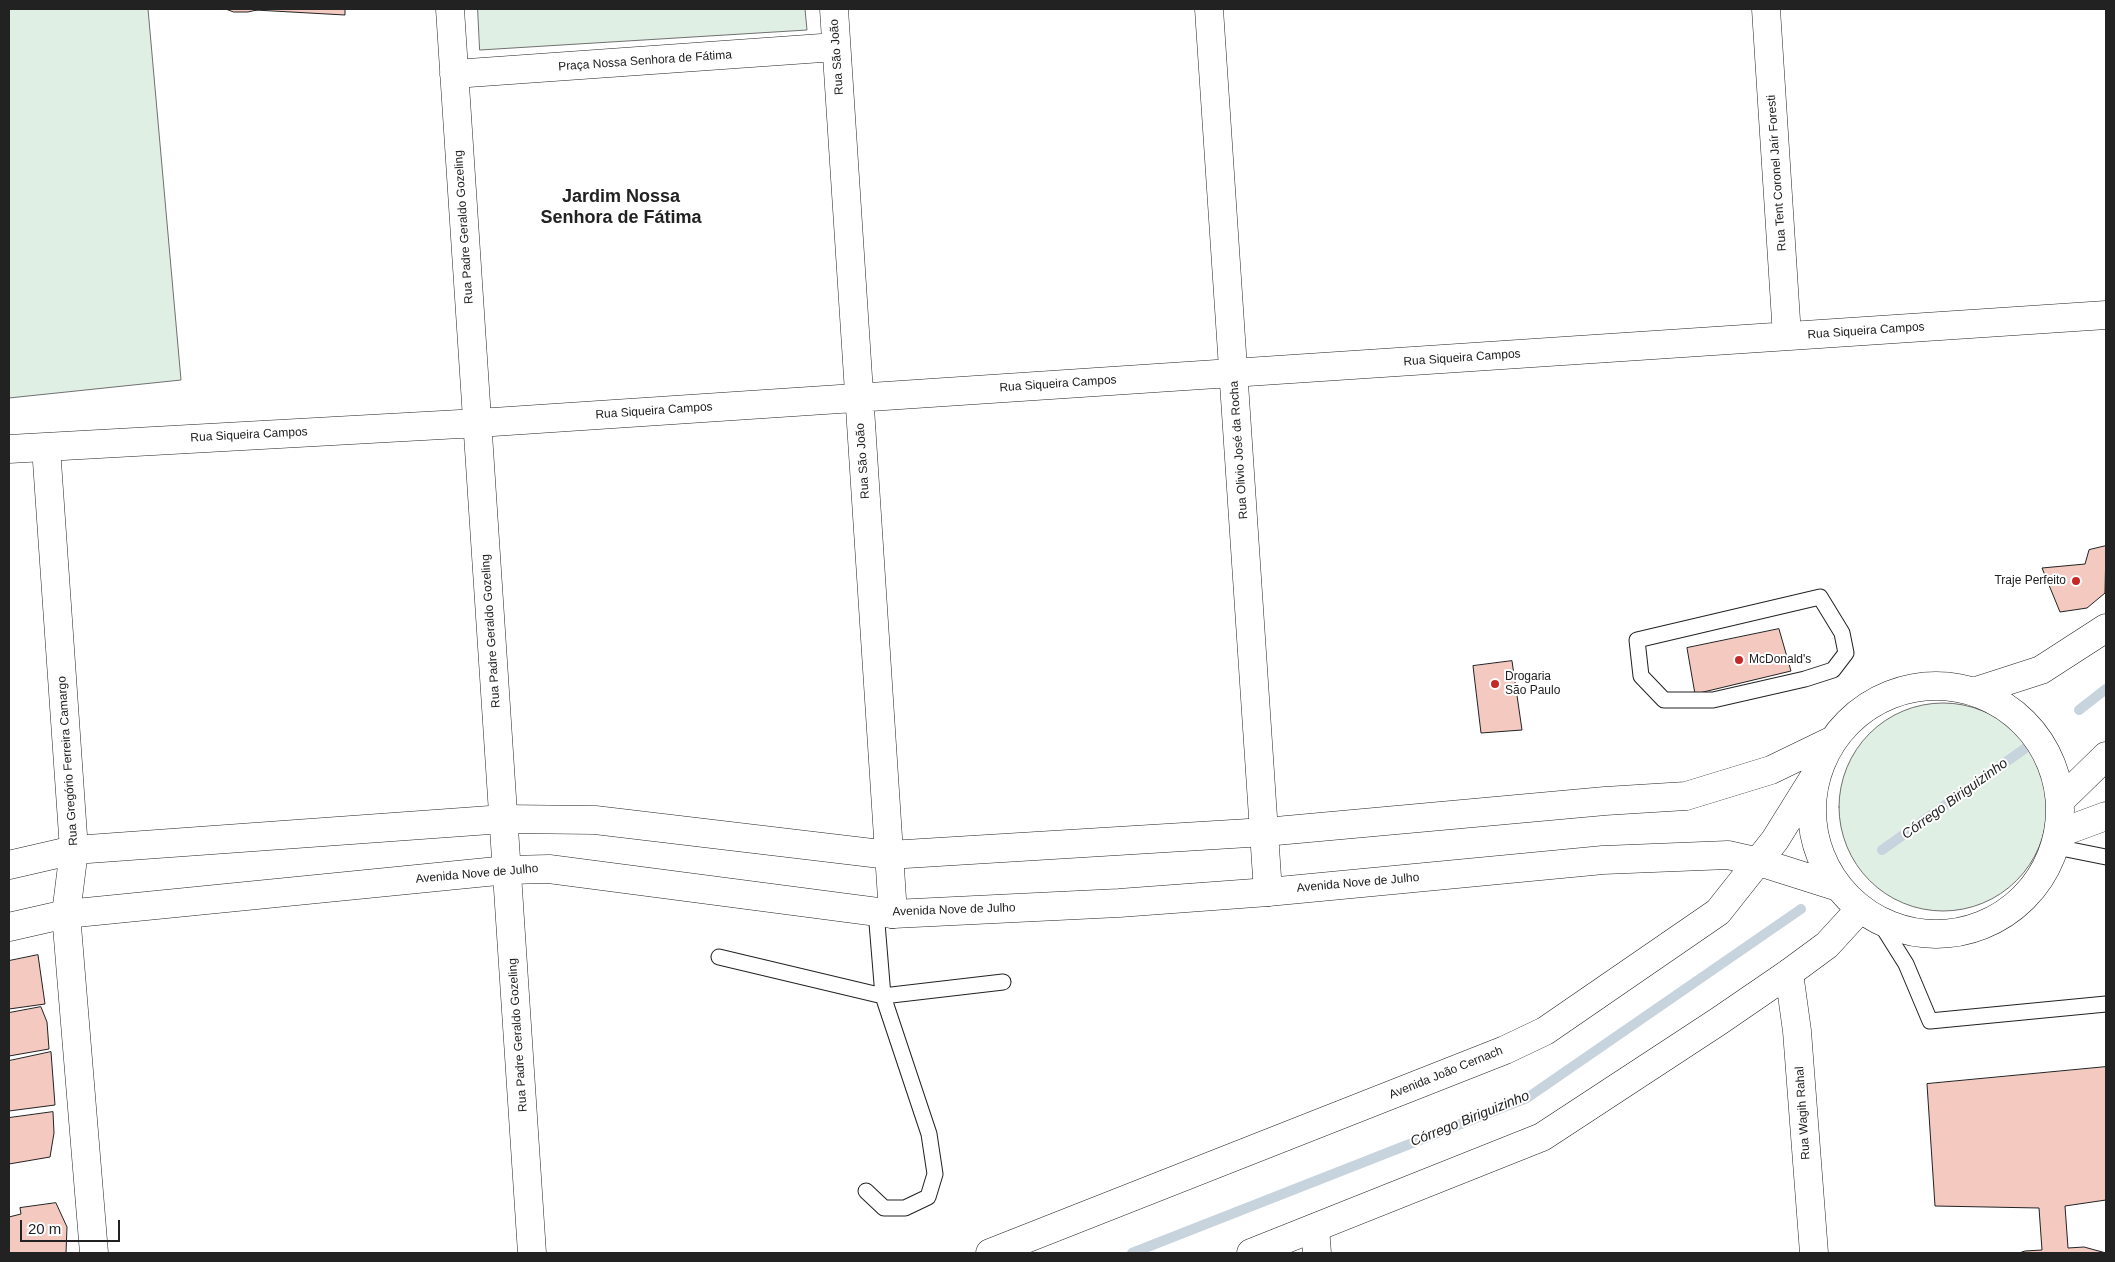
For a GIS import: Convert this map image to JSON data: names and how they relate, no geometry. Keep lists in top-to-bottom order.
{
  "streets": {
    "street": [
      "Rua São João",
      "Praça Nossa Senhora de Fátima",
      "Rua Tent Coronel Jaír Foresti",
      "Rua Padre Geraldo Gozeling",
      "Rua Siqueira Campos",
      "Rua Olivio José da Rocha",
      "Rua Gregório Ferreira Camargo",
      "Avenida Nove de Julho",
      "Avenida João Cernach",
      "Rua Wagih Rahal"
    ]
  },
  "crossings": [
    ["Rua São João", "Praça Nossa Senhora de Fátima"],
    ["Rua São João", "Rua Siqueira Campos"],
    ["Rua São João", "Avenida Nove de Julho"],
    ["Praça Nossa Senhora de Fátima", "Rua Padre Geraldo Gozeling"],
    ["Rua Tent Coronel Jaír Foresti", "Rua Siqueira Campos"],
    ["Rua Padre Geraldo Gozeling", "Rua Siqueira Campos"],
    ["Rua Padre Geraldo Gozeling", "Avenida Nove de Julho"],
    ["Rua Siqueira Campos", "Rua Olivio José da Rocha"],
    ["Rua Siqueira Campos", "Rua Gregório Ferreira Camargo"],
    ["Rua Olivio José da Rocha", "Avenida Nove de Julho"],
    ["Rua Gregório Ferreira Camargo", "Avenida Nove de Julho"],
    ["Avenida Nove de Julho", "Avenida João Cernach"]
  ],
  "districts": ["Jardim Nossa Senhora de Fátima"],
  "water": ["Córrego Biriguizinho"],
  "places": ["Traje Perfeito", "McDonald's", "Drogaria São Paulo"],
  "scale_bar": "20 m"
}
